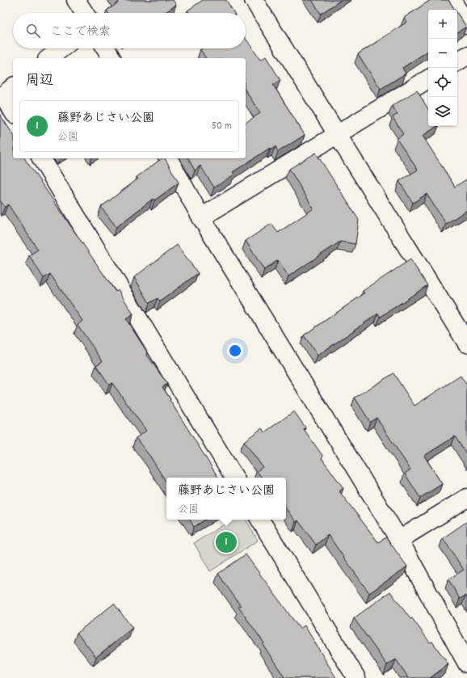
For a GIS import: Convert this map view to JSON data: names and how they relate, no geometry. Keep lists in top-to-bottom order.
{
  "page": {
    "map_buttons": ["+", "−"],
    "search": "ここで検索",
    "heading": "周辺",
    "list": [
      {
        "mark": "1",
        "name": "藤野あじさい公園",
        "note": "公園",
        "value": "50 m"
      }
    ],
    "popup": ["藤野あじさい公園", "公園"],
    "pins": "1"
  }
}
